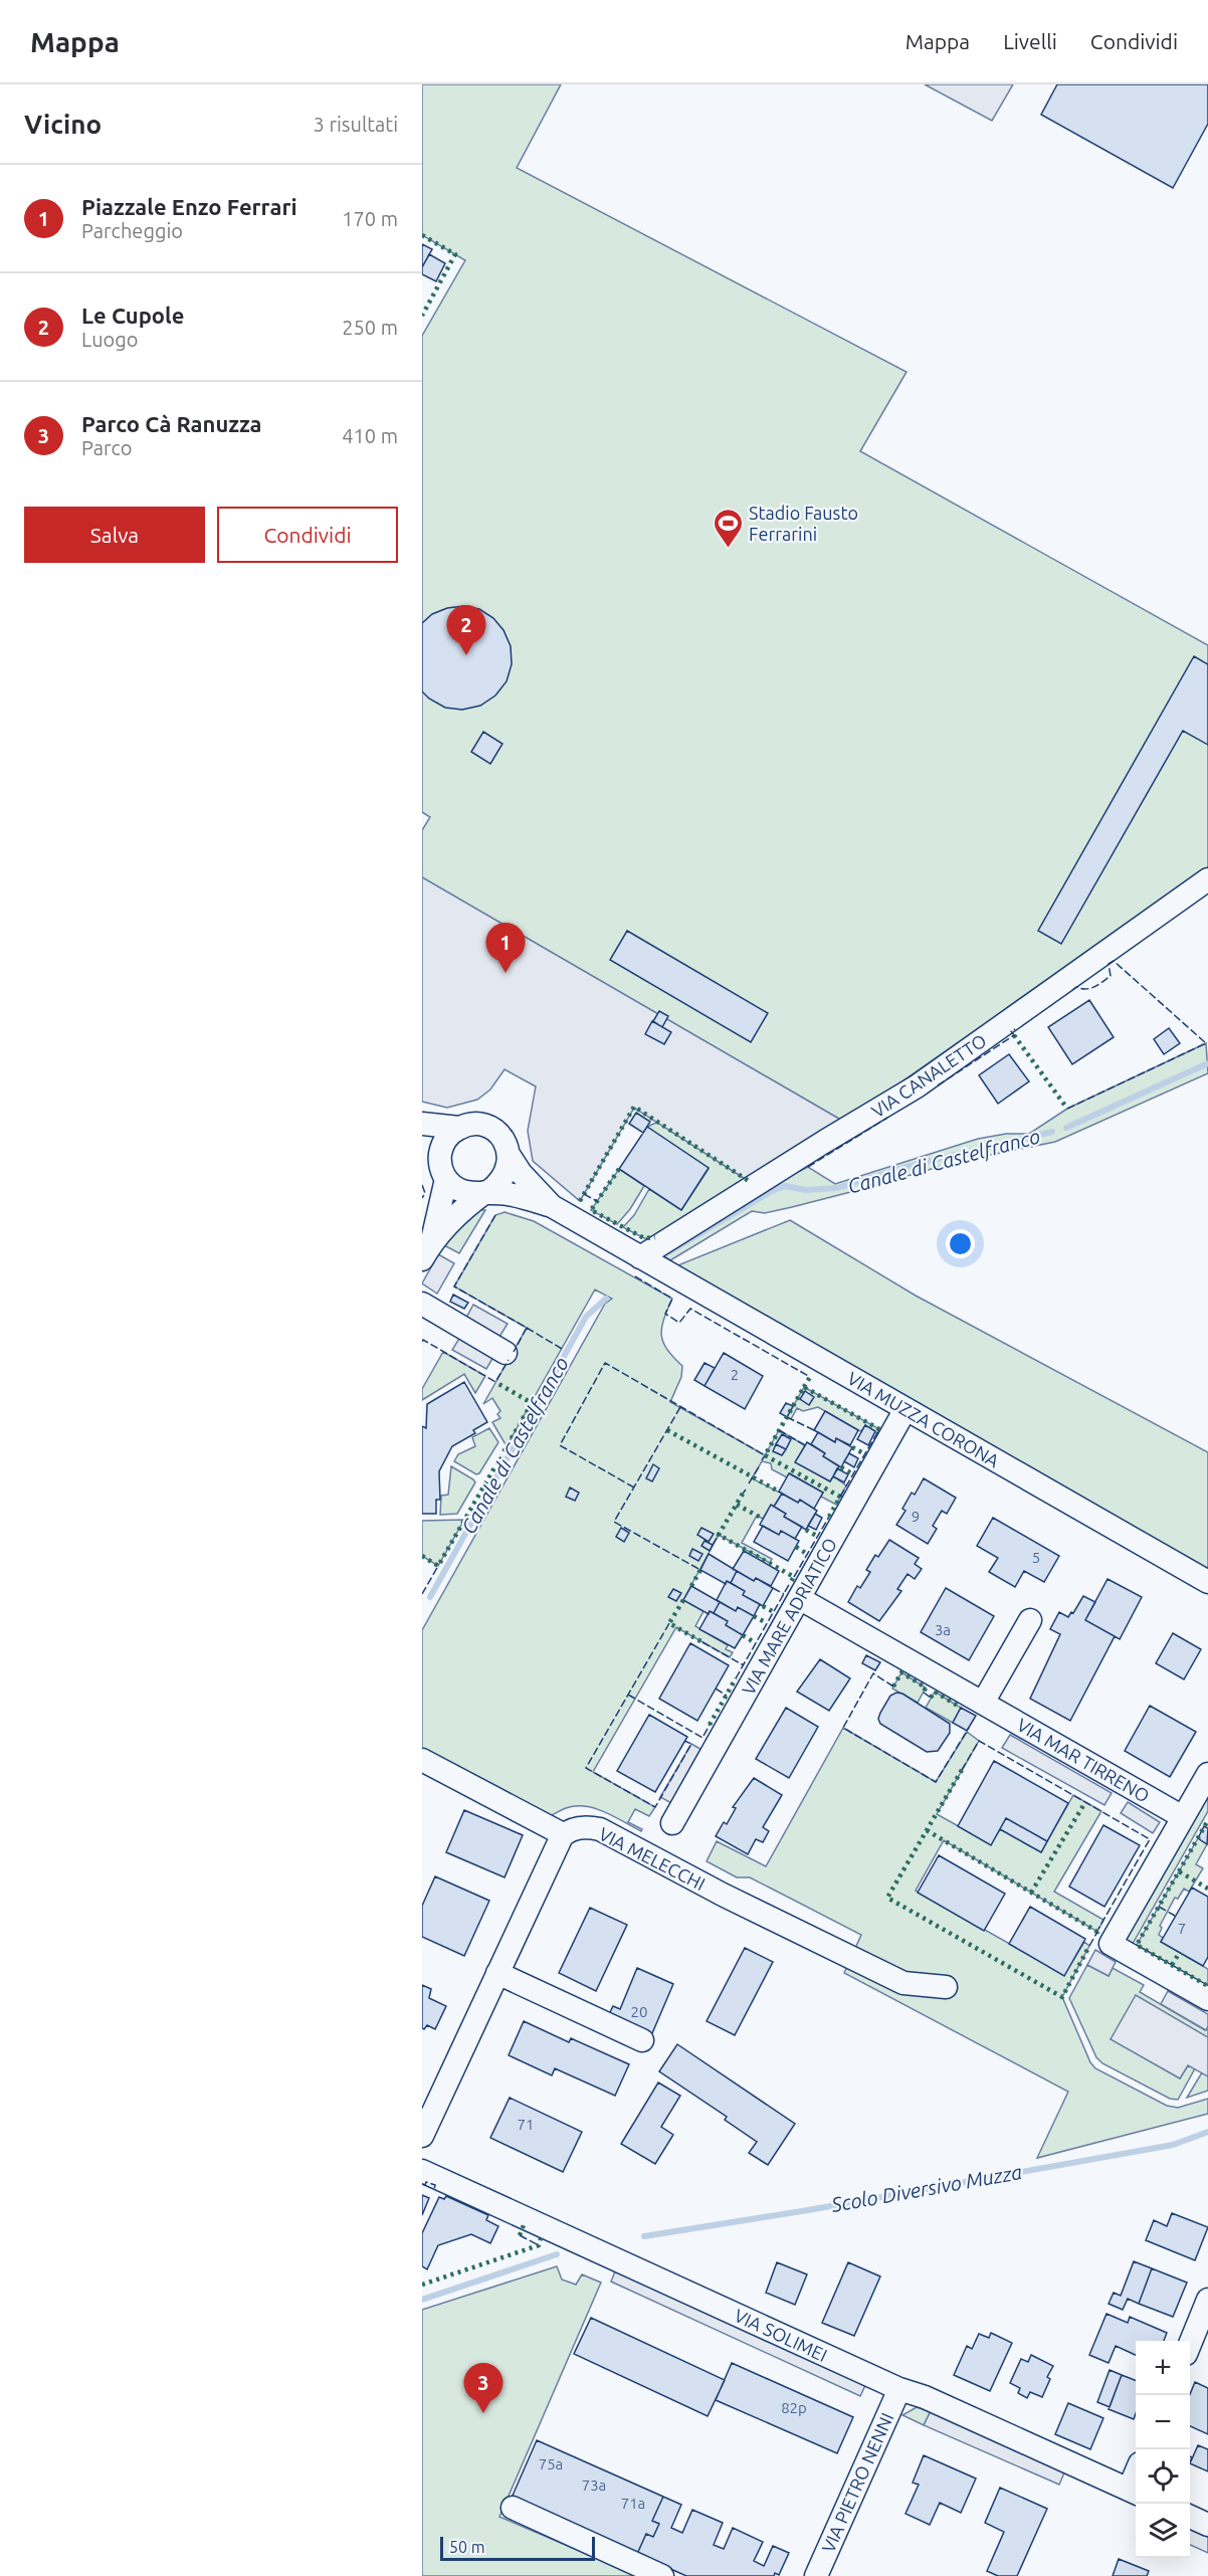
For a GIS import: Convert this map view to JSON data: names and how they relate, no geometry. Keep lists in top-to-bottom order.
{
  "streets": {
    "street": [
      "VIA CANALETTO",
      "VIA MUZZA CORONA",
      "VIA MARE ADRIATICO",
      "VIA MAR TIRRENO",
      "VIA MELECCHI",
      "VIA SOLIMEI",
      "VIA PIETRO NENNI"
    ]
  },
  "crossings": [
    ["VIA CANALETTO", "VIA MUZZA CORONA"],
    ["VIA MUZZA CORONA", "VIA MARE ADRIATICO"],
    ["VIA MARE ADRIATICO", "VIA MAR TIRRENO"],
    ["VIA SOLIMEI", "VIA PIETRO NENNI"]
  ],
  "water": ["Canale di Castelfranco", "Scolo Diversivo Muzza"],
  "places": {
    "sports": ["Stadio Fausto Ferrarini"]
  },
  "house_numbers": [
    "2",
    "9",
    "5",
    "3a",
    "7",
    "20",
    "71",
    "82p",
    "75a",
    "73a",
    "71a"
  ],
  "scale_bar": "50 m",
  "page": {
    "header": "Mappa",
    "nav": ["Mappa", "Livelli", "Condividi"],
    "heading": ["Vicino", "3 risultati"],
    "list": [
      {
        "mark": "1",
        "name": "Piazzale Enzo Ferrari",
        "note": "Parcheggio",
        "value": "170 m"
      },
      {
        "mark": "2",
        "name": "Le Cupole",
        "note": "Luogo",
        "value": "250 m"
      },
      {
        "mark": "3",
        "name": "Parco Cà Ranuzza",
        "note": "Parco",
        "value": "410 m"
      }
    ],
    "buttons": ["Salva", "Condividi"],
    "pins": ["2", "1", "3"],
    "map_buttons": ["+", "−"],
    "scale": "50 m"
  }
}
